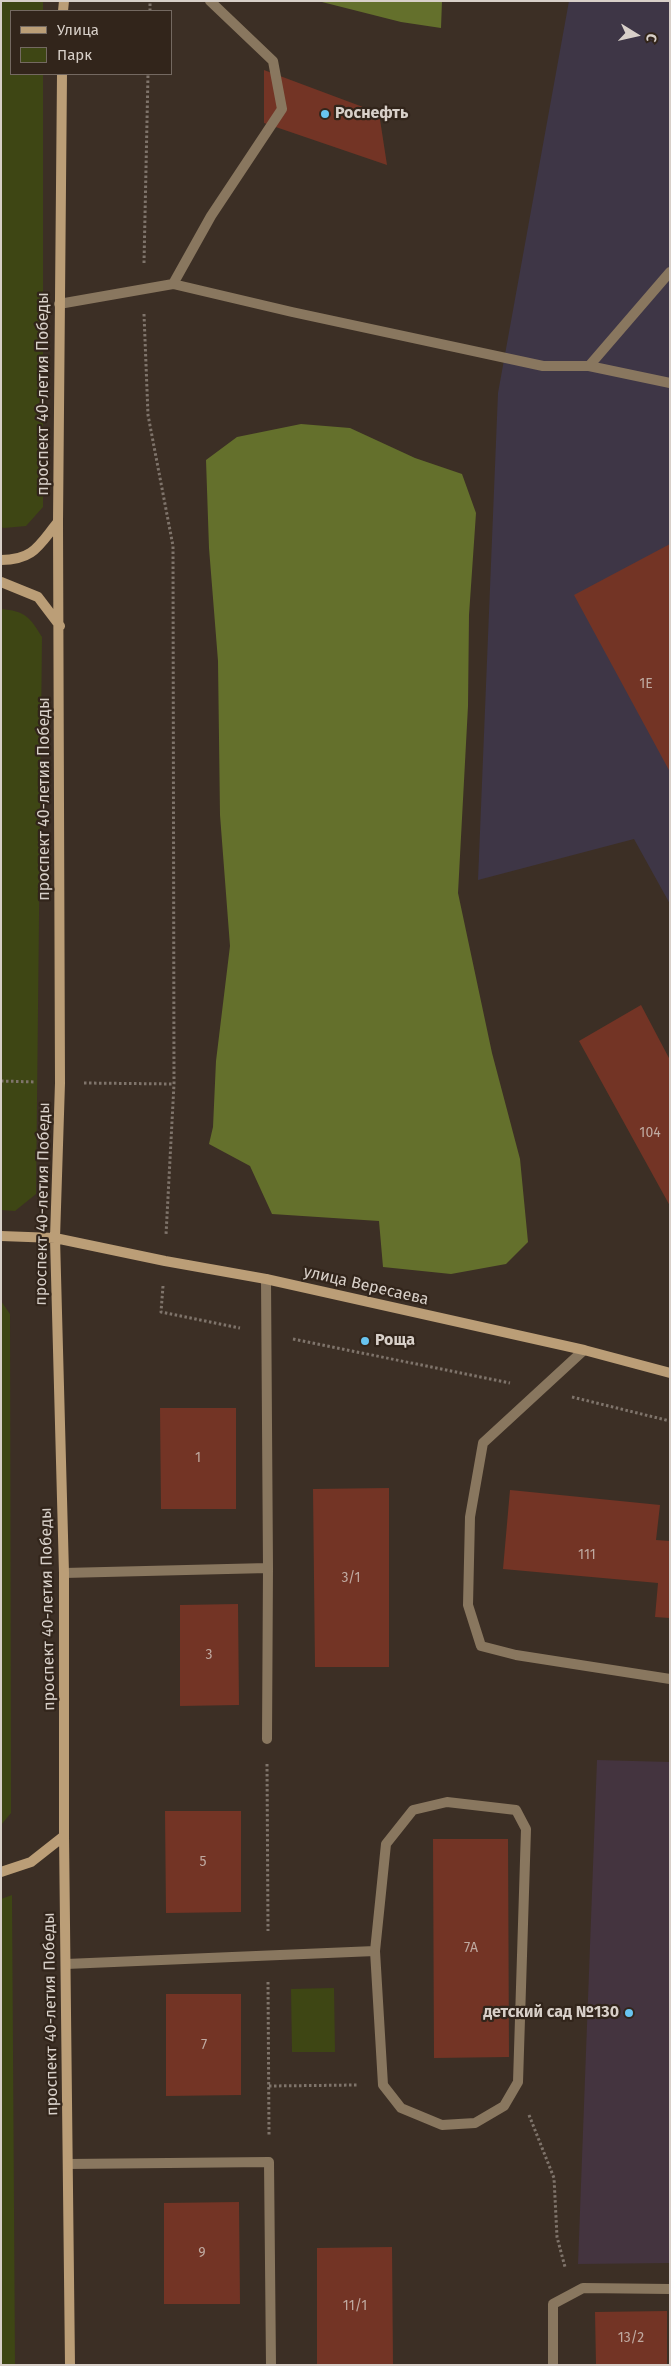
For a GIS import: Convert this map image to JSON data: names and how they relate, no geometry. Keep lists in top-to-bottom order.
{
  "streets": {
    "main road": ["проспект 40-летия Победы", "улица Вересаева"]
  },
  "crossings": [
    ["проспект 40-летия Победы", "улица Вересаева"]
  ],
  "places": ["Роснефть", "Роща", "детский сад №130"],
  "house_numbers": [
    "1Е",
    "104",
    "1",
    "111",
    "3/1",
    "3",
    "5",
    "7А",
    "7",
    "9",
    "11/1",
    "13/2"
  ],
  "legend": ["Улица", "Парк"],
  "north": "right"
}
